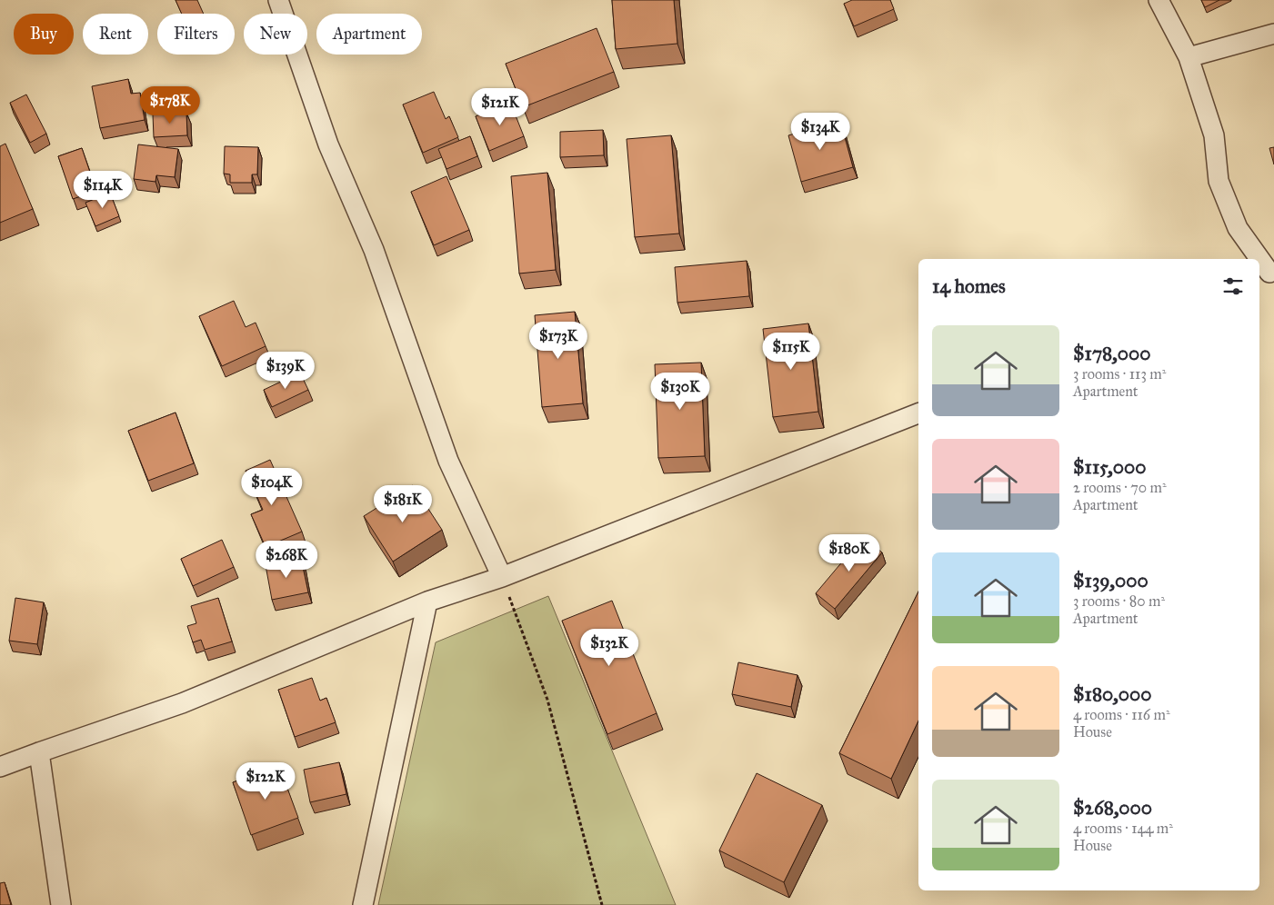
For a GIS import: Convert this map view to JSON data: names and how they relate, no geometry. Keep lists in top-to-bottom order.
{
  "page": {
    "chip": [
      "Buy",
      "Rent",
      "Filters",
      "New",
      "Apartment"
    ],
    "price": [
      "$178K",
      "$121K",
      "$134K",
      "$114K",
      "$173K",
      "$115K",
      "$139K",
      "$130K",
      "$104K",
      "$181K",
      "$180K",
      "$268K",
      "$132K",
      "$122K"
    ],
    "heading": "14 homes",
    "list": [
      {
        "name": "$178,000",
        "note": "3 rooms · 113 m² · Apartment"
      },
      {
        "name": "$115,000",
        "note": "2 rooms · 70 m² · Apartment"
      },
      {
        "name": "$139,000",
        "note": "3 rooms · 80 m² · Apartment"
      },
      {
        "name": "$180,000",
        "note": "4 rooms · 116 m² · House"
      },
      {
        "name": "$268,000",
        "note": "4 rooms · 144 m² · House"
      }
    ]
  }
}
